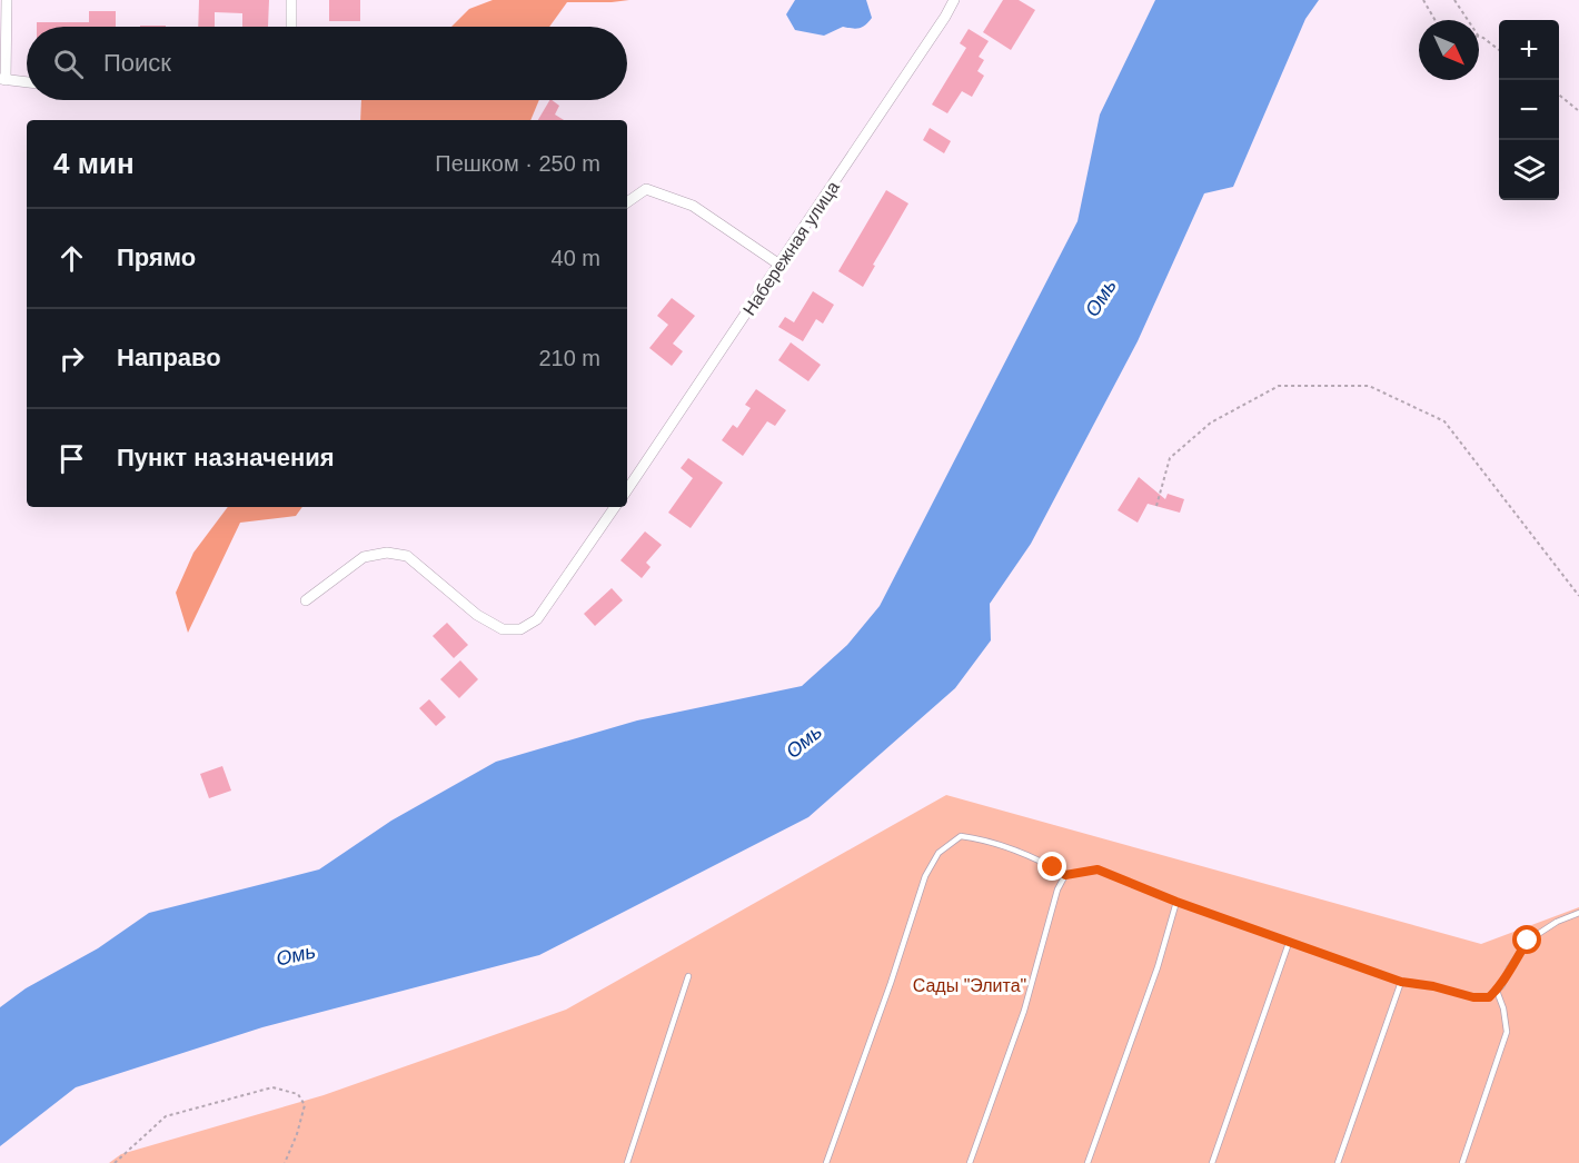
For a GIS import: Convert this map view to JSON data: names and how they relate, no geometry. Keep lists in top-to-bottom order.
{
  "streets": {
    "street": ["Набережная улица"]
  },
  "water": ["Омь"],
  "parks": ["Сады \"Элита\""],
  "north": "bottom right",
  "page": {
    "map_buttons": ["+", "−"],
    "search": "Поиск",
    "heading": ["4 мин", "Пешком · 250 m"],
    "list": [
      ["Прямо", "40 m"],
      ["Направо", "210 m"],
      "Пункт назначения"
    ]
  }
}
